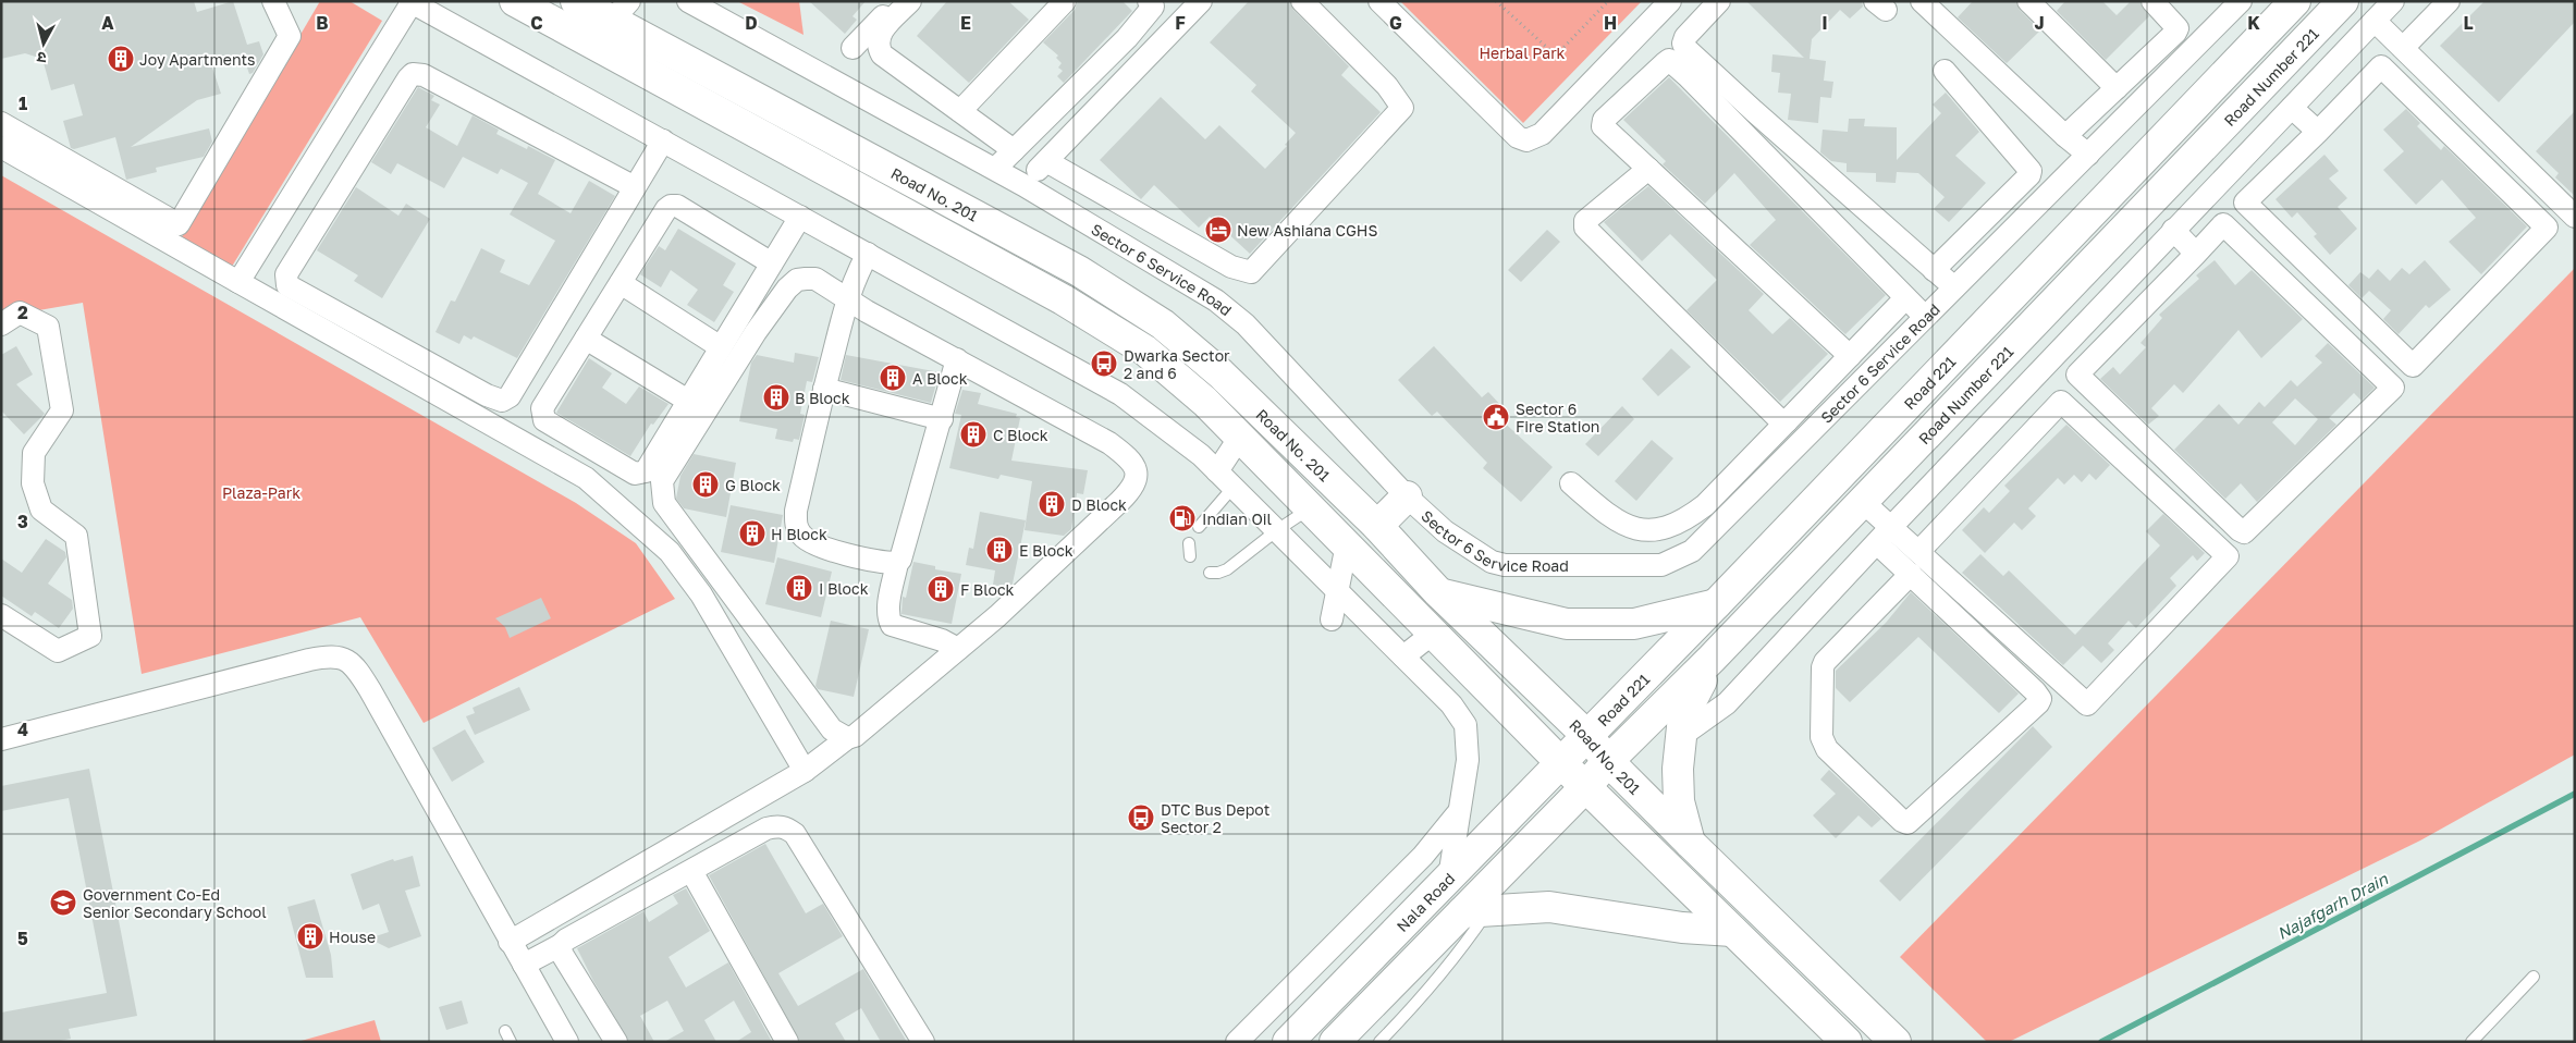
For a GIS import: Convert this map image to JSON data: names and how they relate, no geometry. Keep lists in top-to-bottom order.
{
  "streets": {
    "main road": [
      "Road Number 221",
      "Road No. 201",
      "Road 221",
      "Nala Road"
    ],
    "street": ["Sector 6 Service Road"]
  },
  "crossings": [
    ["Road Number 221", "Road No. 201"],
    ["Road No. 201", "Road 221"],
    ["Road No. 201", "Nala Road"],
    ["Road 221", "Nala Road"]
  ],
  "water": ["Najafgarh Drain"],
  "parks": ["Herbal Park", "Plaza-Park"],
  "places": {
    "building": [
      "Joy Apartments",
      "A Block",
      "B Block",
      "C Block",
      "G Block",
      "D Block",
      "H Block",
      "E Block",
      "I Block",
      "F Block",
      "House"
    ],
    "hotel": ["New Ashiana CGHS"],
    "bus stop": ["Dwarka Sector 2 and 6", "DTC Bus Depot Sector 2"],
    "public building": ["Sector 6 Fire Station"],
    "fuel station": ["Indian Oil"],
    "school or university": ["Government Co-Ed Senior Secondary School"]
  },
  "north": "bottom",
  "grid": {
    "columns": [
      "A",
      "B",
      "C",
      "D",
      "E",
      "F",
      "G",
      "H",
      "I",
      "J",
      "K",
      "L"
    ],
    "rows": [
      "1",
      "2",
      "3",
      "4",
      "5"
    ]
  }
}
